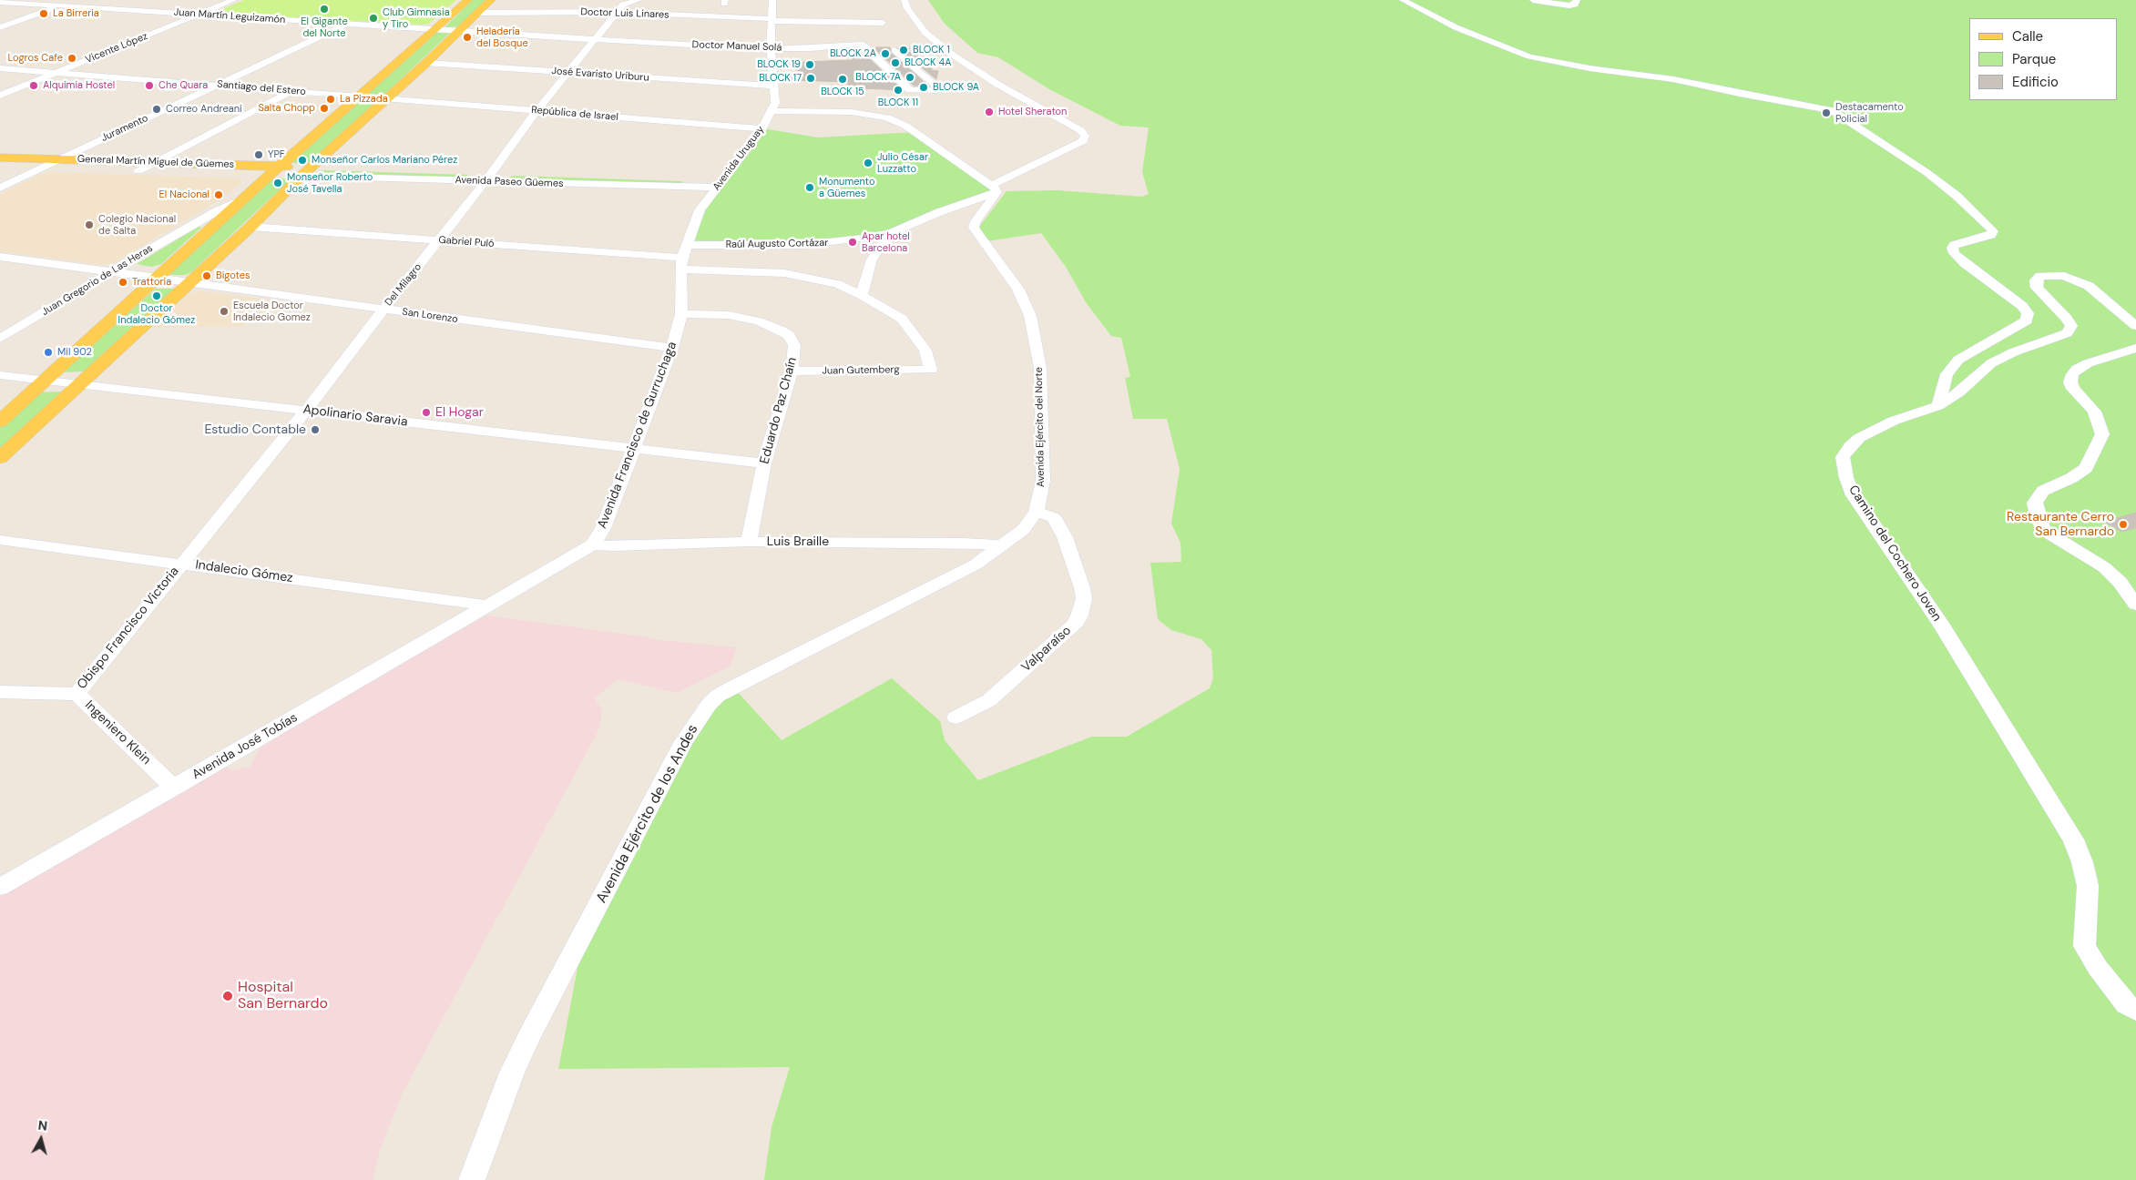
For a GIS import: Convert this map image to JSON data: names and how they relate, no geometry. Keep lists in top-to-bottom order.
{
  "streets": {
    "main road": ["General Martín Miguel de Güemes"],
    "street": [
      "Doctor Luis Linares",
      "Juan Martín Leguizamón",
      "Doctor Manuel Solá",
      "Vicente López",
      "José Evaristo Uriburu",
      "Santiago del Estero",
      "República de Israel",
      "Juramento",
      "Avenida Uruguay",
      "Avenida Paseo Güemes",
      "Gabriel Puló",
      "Raúl Augusto Cortázar",
      "Juan Gregorio de Las Heras",
      "Del Milagro",
      "San Lorenzo",
      "Juan Gutemberg",
      "Eduardo Paz Chaín",
      "Apolinario Saravia",
      "Avenida Ejército del Norte",
      "Avenida Francisco de Gurruchaga",
      "Luis Braille",
      "Camino del Cochero Joven",
      "Indalecio Gómez",
      "Obispo Francisco Victoria",
      "Valparaíso",
      "Ingeniero Klein",
      "Avenida José Tobías",
      "Avenida Ejército de los Andes"
    ]
  },
  "crossings": [
    ["Doctor Luis Linares", "Avenida Uruguay"],
    ["Doctor Luis Linares", "Del Milagro"],
    ["Juan Martín Leguizamón", "Doctor Manuel Solá"],
    ["Juan Martín Leguizamón", "Vicente López"],
    ["Juan Martín Leguizamón", "Juramento"],
    ["Doctor Manuel Solá", "Avenida Uruguay"],
    ["Doctor Manuel Solá", "Del Milagro"],
    ["Vicente López", "Santiago del Estero"],
    ["José Evaristo Uriburu", "Avenida Uruguay"],
    ["José Evaristo Uriburu", "Del Milagro"],
    ["Santiago del Estero", "República de Israel"],
    ["Santiago del Estero", "Juramento"],
    ["República de Israel", "Avenida Uruguay"],
    ["República de Israel", "Del Milagro"],
    ["Juramento", "General Martín Miguel de Güemes"],
    ["Avenida Uruguay", "Avenida Paseo Güemes"],
    ["Avenida Uruguay", "Gabriel Puló"],
    ["Avenida Uruguay", "Raúl Augusto Cortázar"],
    ["Avenida Uruguay", "Avenida Francisco de Gurruchaga"],
    ["General Martín Miguel de Güemes", "Avenida Paseo Güemes"],
    ["Avenida Paseo Güemes", "Del Milagro"],
    ["Gabriel Puló", "Raúl Augusto Cortázar"],
    ["Gabriel Puló", "Del Milagro"],
    ["Gabriel Puló", "Avenida Francisco de Gurruchaga"],
    ["Raúl Augusto Cortázar", "Avenida Ejército del Norte"],
    ["Raúl Augusto Cortázar", "Avenida Francisco de Gurruchaga"],
    ["Juan Gregorio de Las Heras", "San Lorenzo"],
    ["Del Milagro", "San Lorenzo"],
    ["Del Milagro", "Apolinario Saravia"],
    ["Del Milagro", "Indalecio Gómez"],
    ["Del Milagro", "Obispo Francisco Victoria"],
    ["San Lorenzo", "Avenida Francisco de Gurruchaga"],
    ["Juan Gutemberg", "Eduardo Paz Chaín"],
    ["Eduardo Paz Chaín", "Apolinario Saravia"],
    ["Eduardo Paz Chaín", "Avenida Francisco de Gurruchaga"],
    ["Eduardo Paz Chaín", "Luis Braille"],
    ["Apolinario Saravia", "Avenida Francisco de Gurruchaga"],
    ["Avenida Ejército del Norte", "Luis Braille"],
    ["Avenida Ejército del Norte", "Valparaíso"],
    ["Avenida Ejército del Norte", "Avenida Ejército de los Andes"],
    ["Avenida Francisco de Gurruchaga", "Luis Braille"],
    ["Avenida Francisco de Gurruchaga", "Indalecio Gómez"],
    ["Avenida Francisco de Gurruchaga", "Avenida José Tobías"],
    ["Luis Braille", "Avenida Ejército de los Andes"],
    ["Indalecio Gómez", "Obispo Francisco Victoria"],
    ["Indalecio Gómez", "Avenida José Tobías"],
    ["Obispo Francisco Victoria", "Ingeniero Klein"],
    ["Ingeniero Klein", "Avenida José Tobías"]
  ],
  "places": [
    "El Gigante del Norte",
    "La Birreria",
    "Club Gimnasia y Tiro",
    "Heladería del Bosque",
    "BLOCK 1",
    "BLOCK 2A",
    "Logros Cafe",
    "BLOCK 4A",
    "BLOCK 19",
    "BLOCK 7A",
    "BLOCK 17",
    "BLOCK 15",
    "Alquimia Hostel",
    "Che Quara",
    "BLOCK 9A",
    "BLOCK 11",
    "La Pizzada",
    "Salta Chopp",
    "Correo Andreani",
    "Hotel Sheraton",
    "Destacamento Policial",
    "YPF",
    "Monseñor Carlos Mariano Pérez",
    "Julio César Luzzatto",
    "Monseñor Roberto José Tavella",
    "Monumento a Güemes",
    "El Nacional",
    "Colegio Nacional de Salta",
    "Apar hotel Barcelona",
    "Bigotes",
    "Trattoria",
    "Doctor Indalecio Gómez",
    "Escuela Doctor Indalecio Gomez",
    "Mil 902",
    "El Hogar",
    "Estudio Contable",
    "Restaurante Cerro San Bernardo",
    "Hospital San Bernardo"
  ],
  "legend": ["Calle", "Parque", "Edificio"],
  "north": "top"
}
